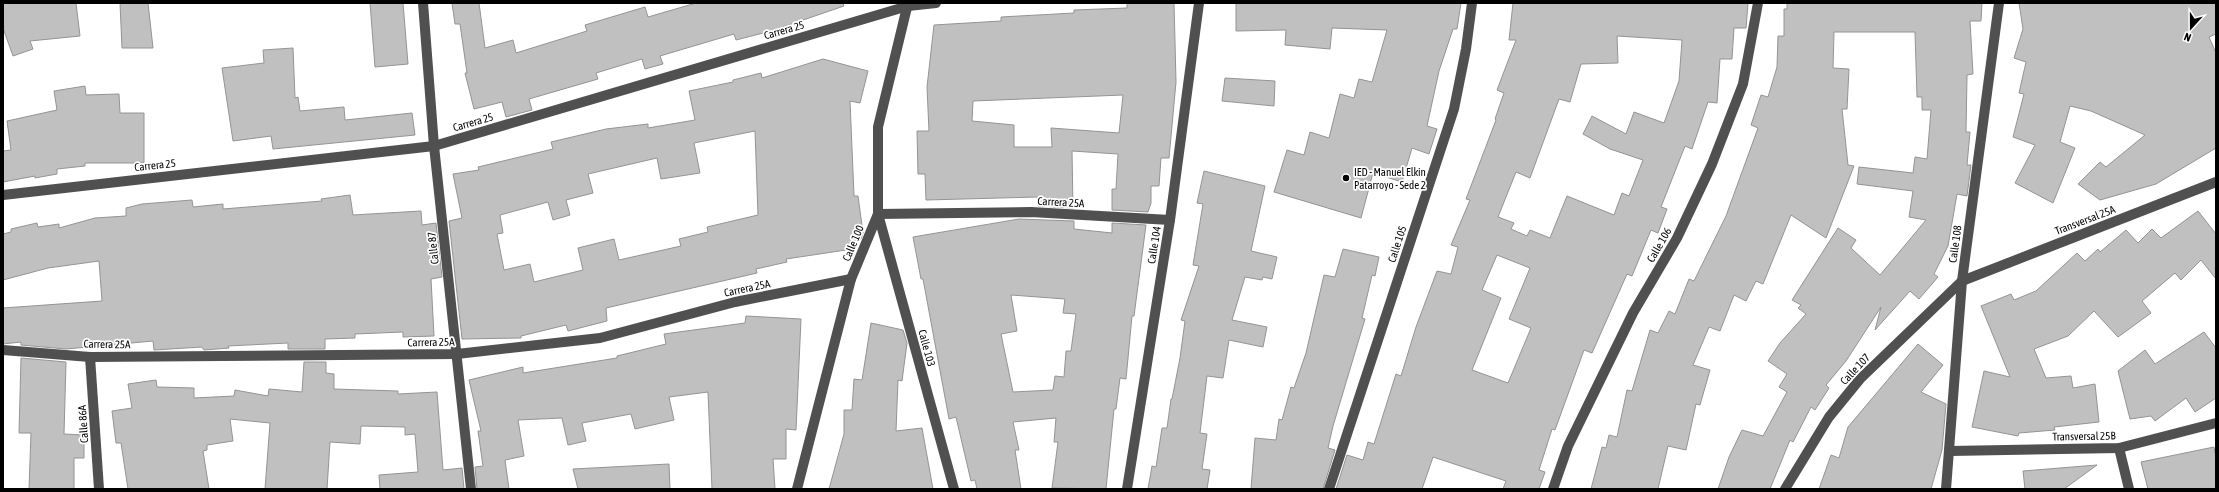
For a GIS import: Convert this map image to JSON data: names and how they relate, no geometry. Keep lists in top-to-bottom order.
{
  "streets": {
    "street": [
      "Carrera 25",
      "Carrera 25A",
      "Transversal 25A",
      "Calle 100",
      "Calle 105",
      "Calle 108",
      "Calle 104",
      "Calle 106",
      "Calle 87",
      "Calle 103",
      "Calle 107",
      "Calle 86A",
      "Transversal 25B"
    ]
  },
  "crossings": [
    ["Carrera 25", "Calle 100"],
    ["Carrera 25", "Calle 87"],
    ["Carrera 25A", "Calle 100"],
    ["Carrera 25A", "Calle 104"],
    ["Carrera 25A", "Calle 87"],
    ["Carrera 25A", "Calle 103"],
    ["Carrera 25A", "Calle 86A"],
    ["Transversal 25A", "Calle 108"],
    ["Transversal 25A", "Calle 107"],
    ["Calle 100", "Calle 103"],
    ["Calle 108", "Calle 107"],
    ["Calle 108", "Transversal 25B"]
  ],
  "places": ["IED - Manuel Elkin Patarroyo - Sede 2"],
  "north": "bottom"
}
